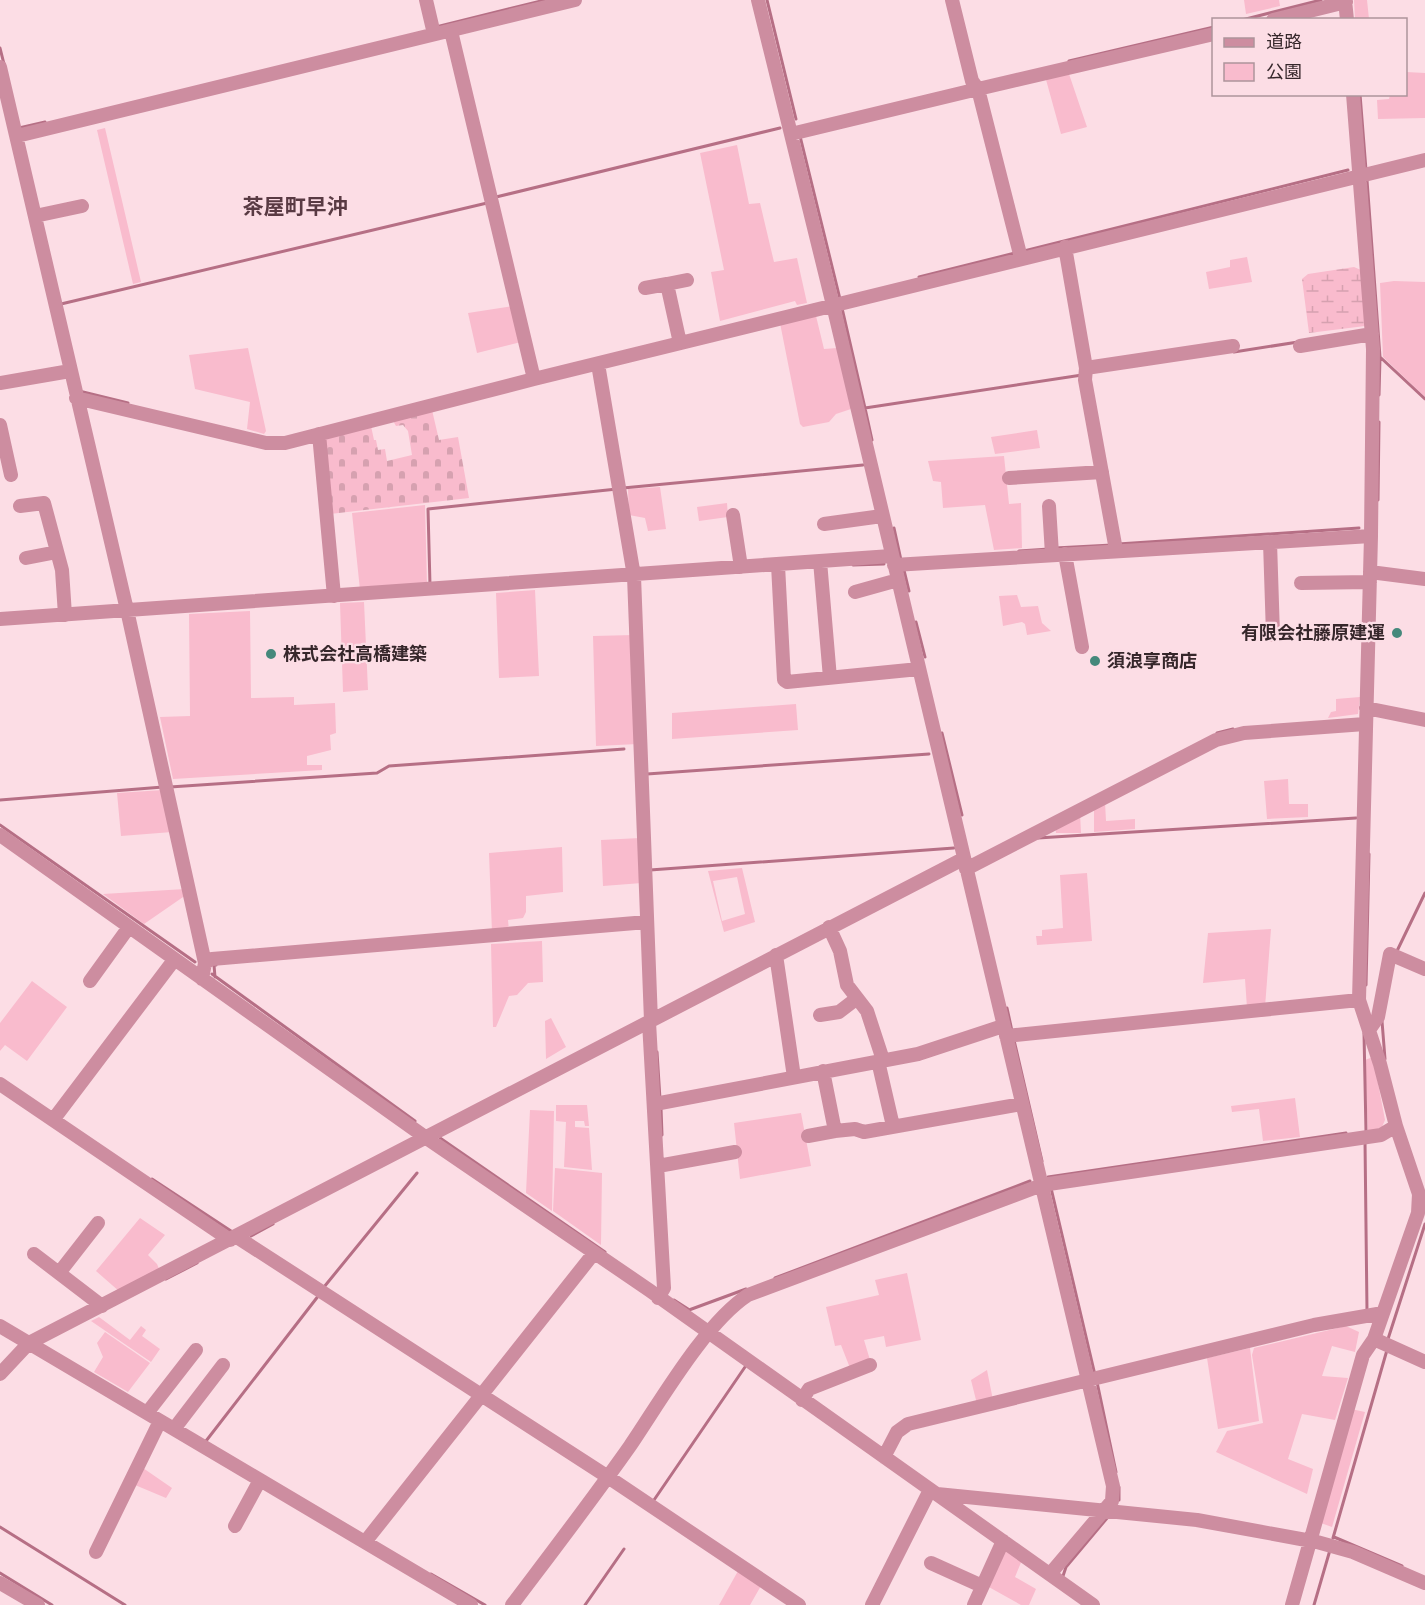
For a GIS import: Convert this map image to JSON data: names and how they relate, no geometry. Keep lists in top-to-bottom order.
{
  "districts": ["茶屋町早沖"],
  "places": ["有限会社藤原建運", "株式会社高橋建築", "須浪享商店"],
  "legend": ["道路", "公園"]
}
